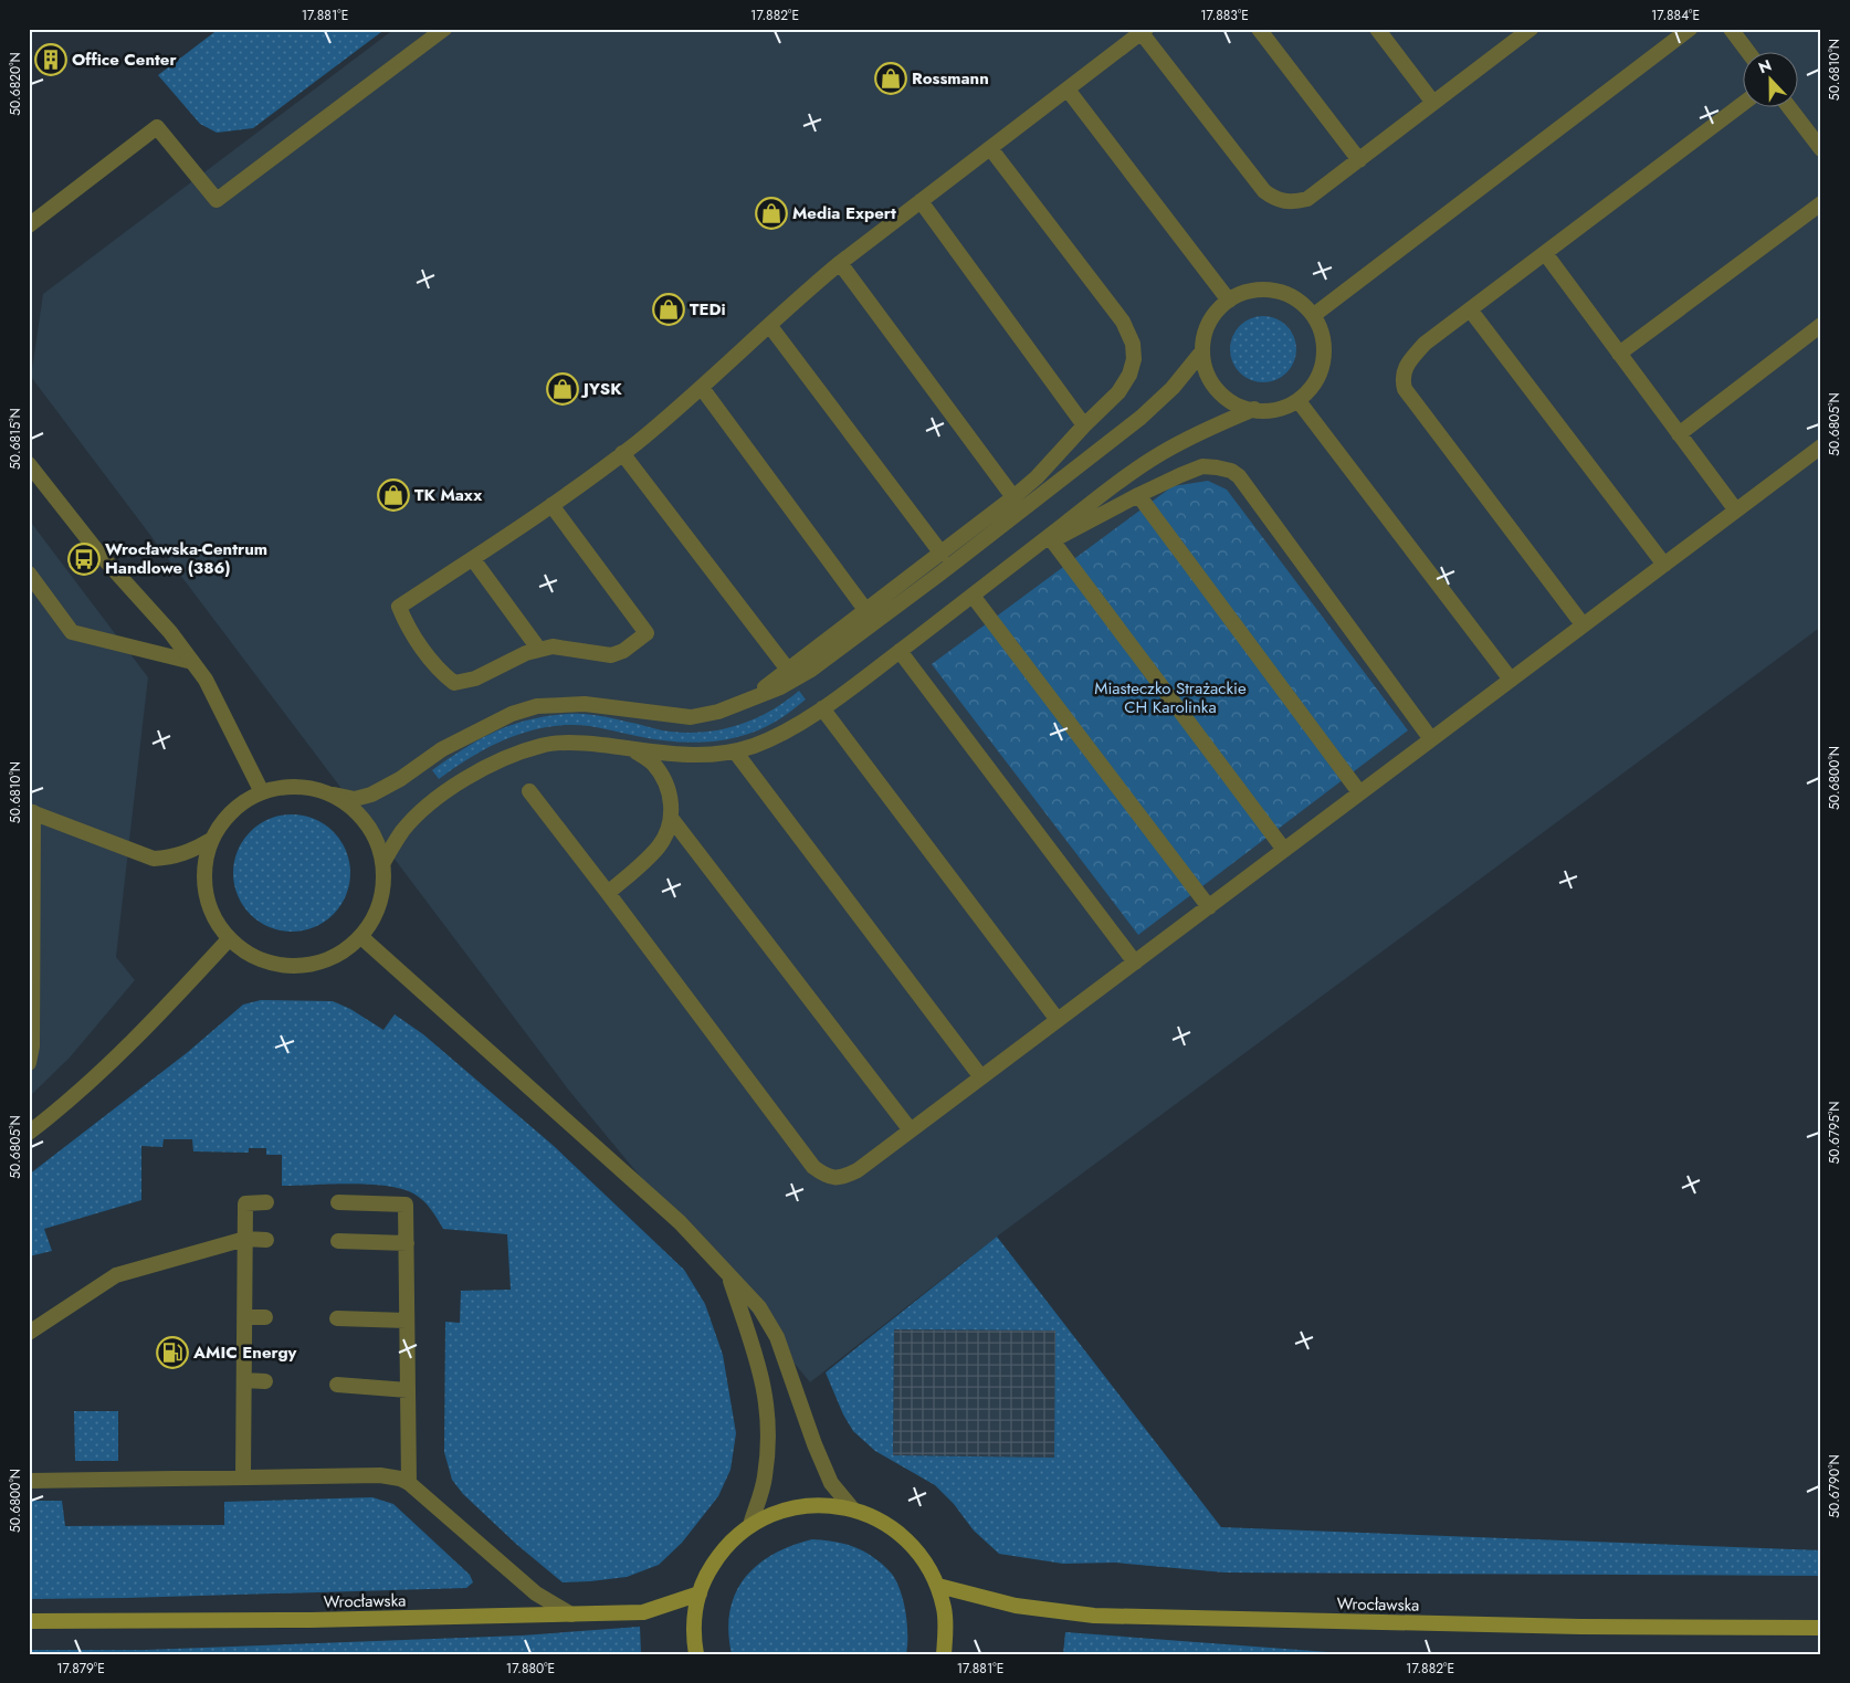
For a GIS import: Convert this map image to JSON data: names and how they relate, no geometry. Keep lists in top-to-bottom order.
{
  "streets": {
    "main road": ["Wrocławska"]
  },
  "parks": ["Miasteczko Strażackie CH Karolinka"],
  "places": {
    "building": ["Office Center"],
    "shop": [
      "Rossmann",
      "Media Expert",
      "TEDi",
      "JYSK",
      "TK Maxx"
    ],
    "bus stop": ["Wrocławska-Centrum Handlowe (386)"],
    "fuel station": ["AMIC Energy"]
  },
  "north": "top",
  "coordinates": [
    "17.881°E",
    "17.882°E",
    "17.883°E",
    "17.884°E",
    "50.6810°N",
    "50.6820°N",
    "50.6805°N",
    "50.6815°N",
    "50.6800°N",
    "50.6795°N",
    "50.6790°N",
    "17.879°E",
    "17.880°E"
  ]
}
